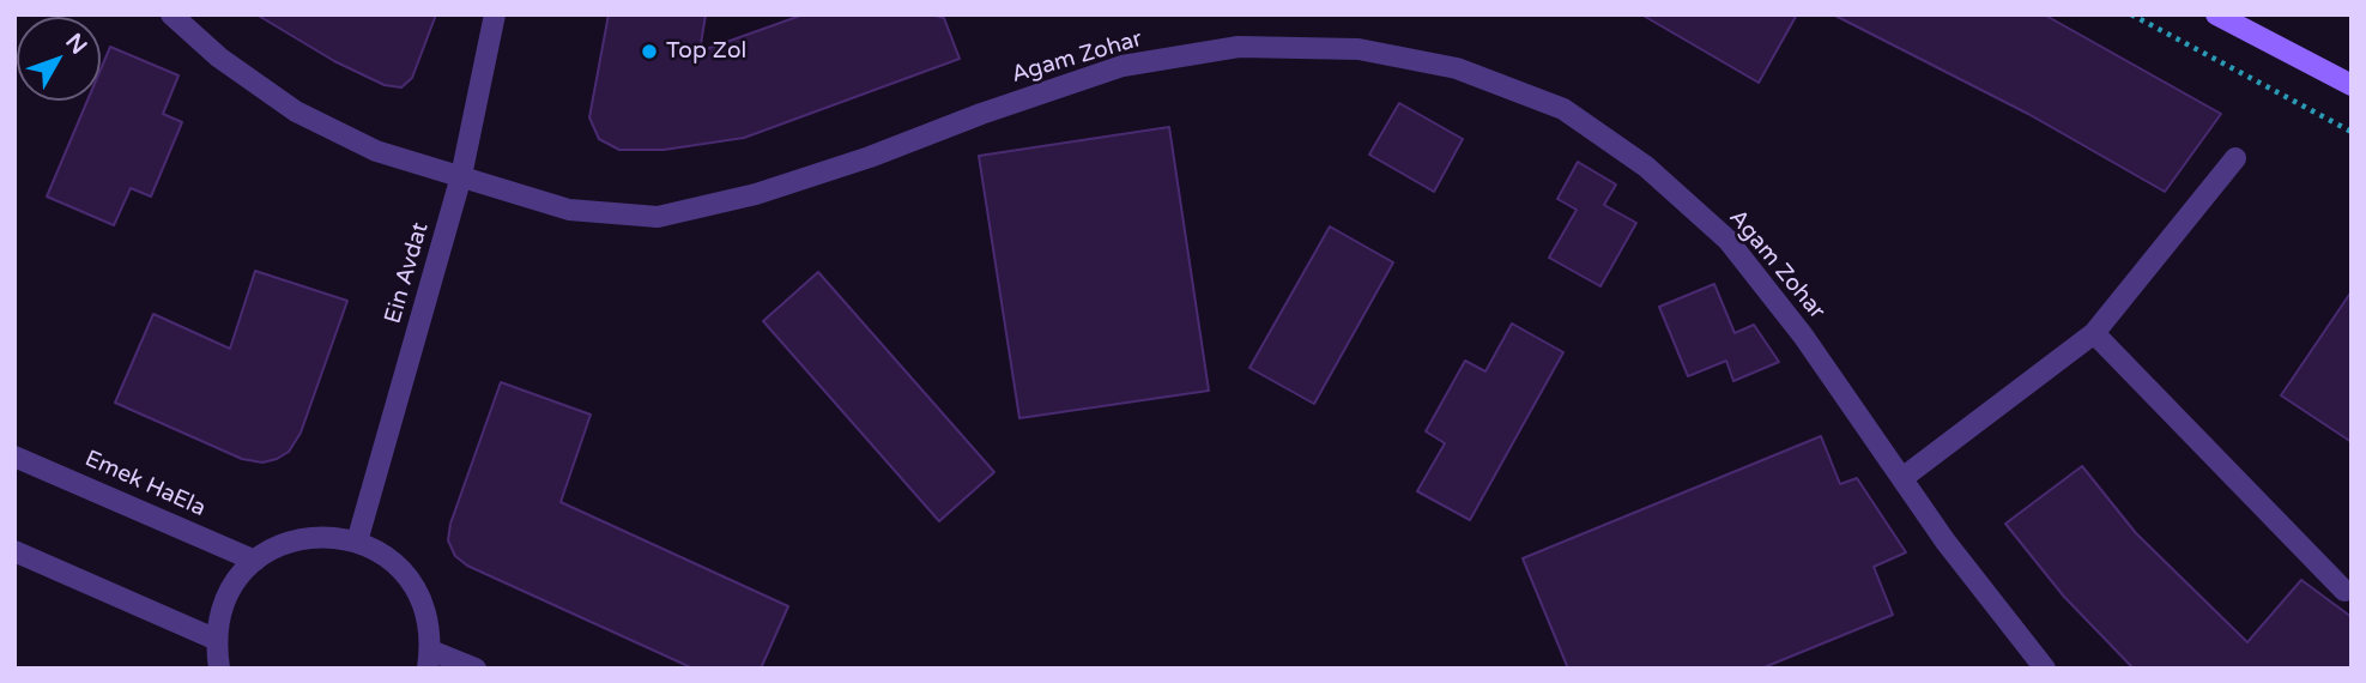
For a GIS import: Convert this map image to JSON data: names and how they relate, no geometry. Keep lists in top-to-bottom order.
{
  "streets": {
    "street": ["Agam Zohar", "Ein Avdat", "Emek HaEla"]
  },
  "crossings": [
    ["Agam Zohar", "Ein Avdat"]
  ],
  "places": ["Top Zol"],
  "north": "top right"
}
